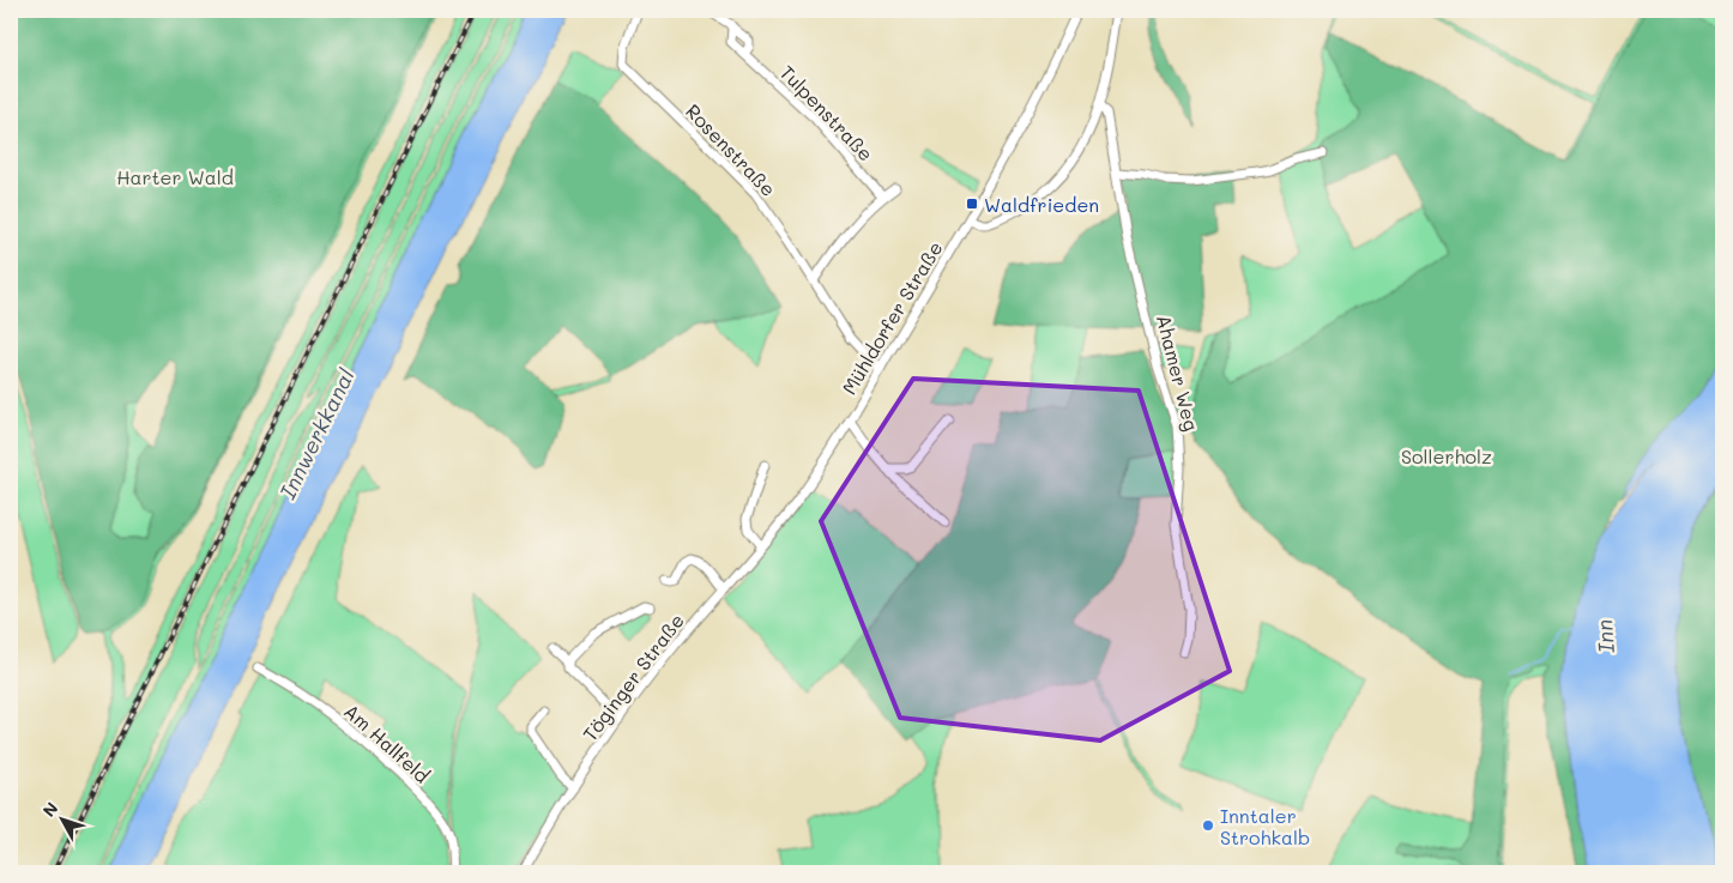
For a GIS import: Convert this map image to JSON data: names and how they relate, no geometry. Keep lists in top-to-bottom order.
{
  "streets": {
    "street": [
      "Tulpenstraße",
      "Rosenstraße",
      "Mühldorfer Straße",
      "Ahamer Weg",
      "Töginger Straße",
      "Am Hallfeld"
    ]
  },
  "crossings": [
    ["Rosenstraße", "Mühldorfer Straße"],
    ["Mühldorfer Straße", "Töginger Straße"]
  ],
  "water": ["Innwerkkanal", "Inn"],
  "parks": ["Harter Wald", "Sollerholz"],
  "places": {
    "transit": ["Waldfrieden"],
    "other": ["Inntaler Strohkalb"]
  },
  "north": "top left"
}
